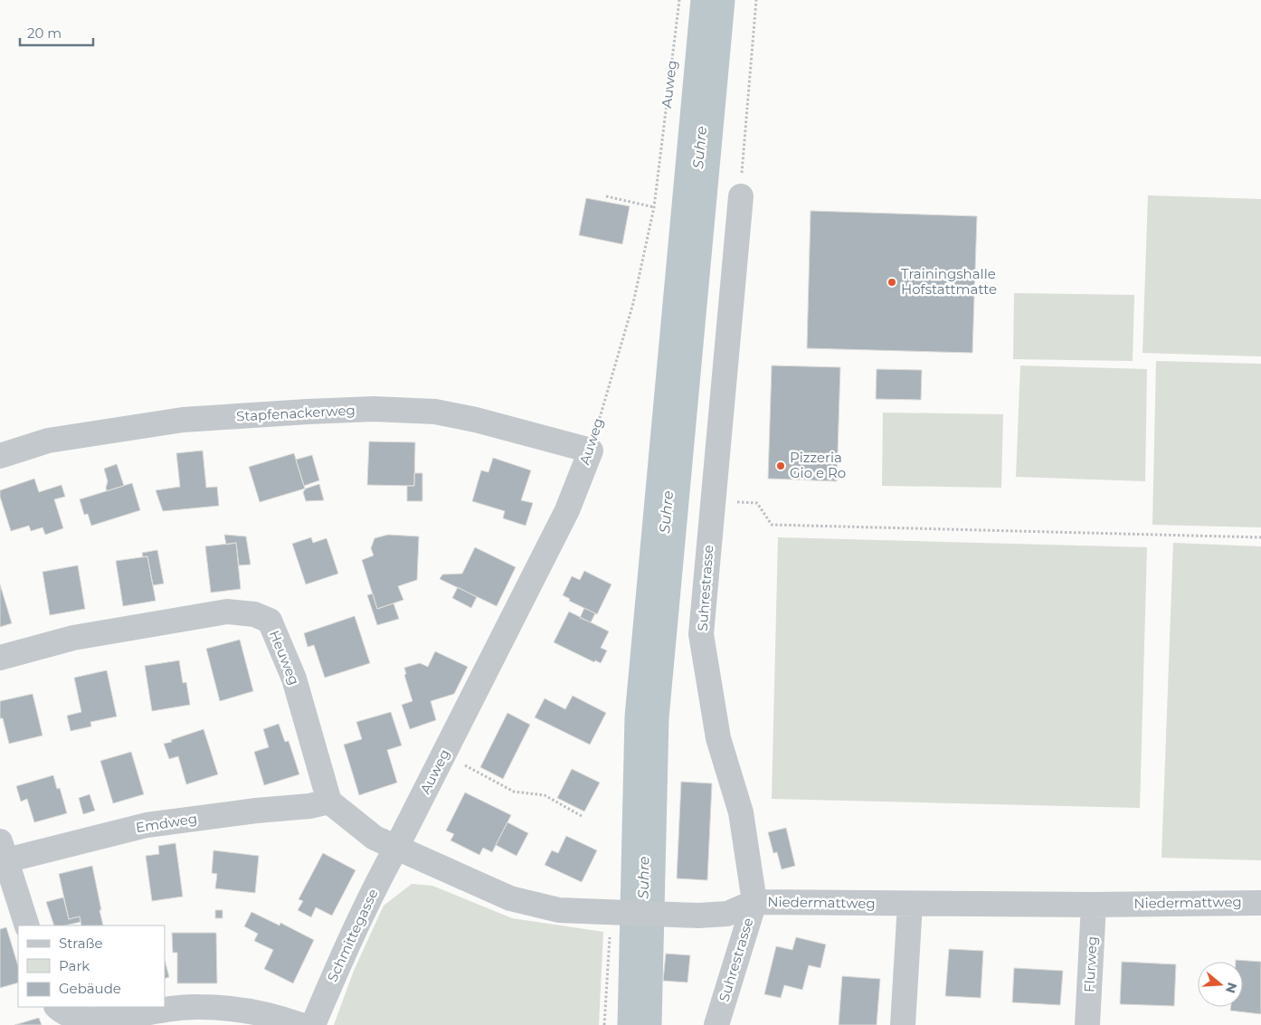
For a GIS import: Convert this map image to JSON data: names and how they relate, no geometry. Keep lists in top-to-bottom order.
{
  "streets": {
    "street": [
      "Auweg",
      "Stapfenackerweg",
      "Suhrestrasse",
      "Heuweg",
      "Emdweg",
      "Niedermattweg",
      "Schmittegasse",
      "Flurweg"
    ]
  },
  "crossings": [
    ["Auweg", "Stapfenackerweg"],
    ["Auweg", "Niedermattweg"],
    ["Auweg", "Schmittegasse"],
    ["Suhrestrasse", "Niedermattweg"],
    ["Heuweg", "Emdweg"],
    ["Niedermattweg", "Schmittegasse"],
    ["Niedermattweg", "Flurweg"]
  ],
  "water": ["Suhre"],
  "places": ["Trainingshalle Hofstattmatte", "Pizzeria Gio e Ro"],
  "legend": ["Straße", "Park", "Gebäude"],
  "scale_bar": "20 m",
  "north": "right"
}
